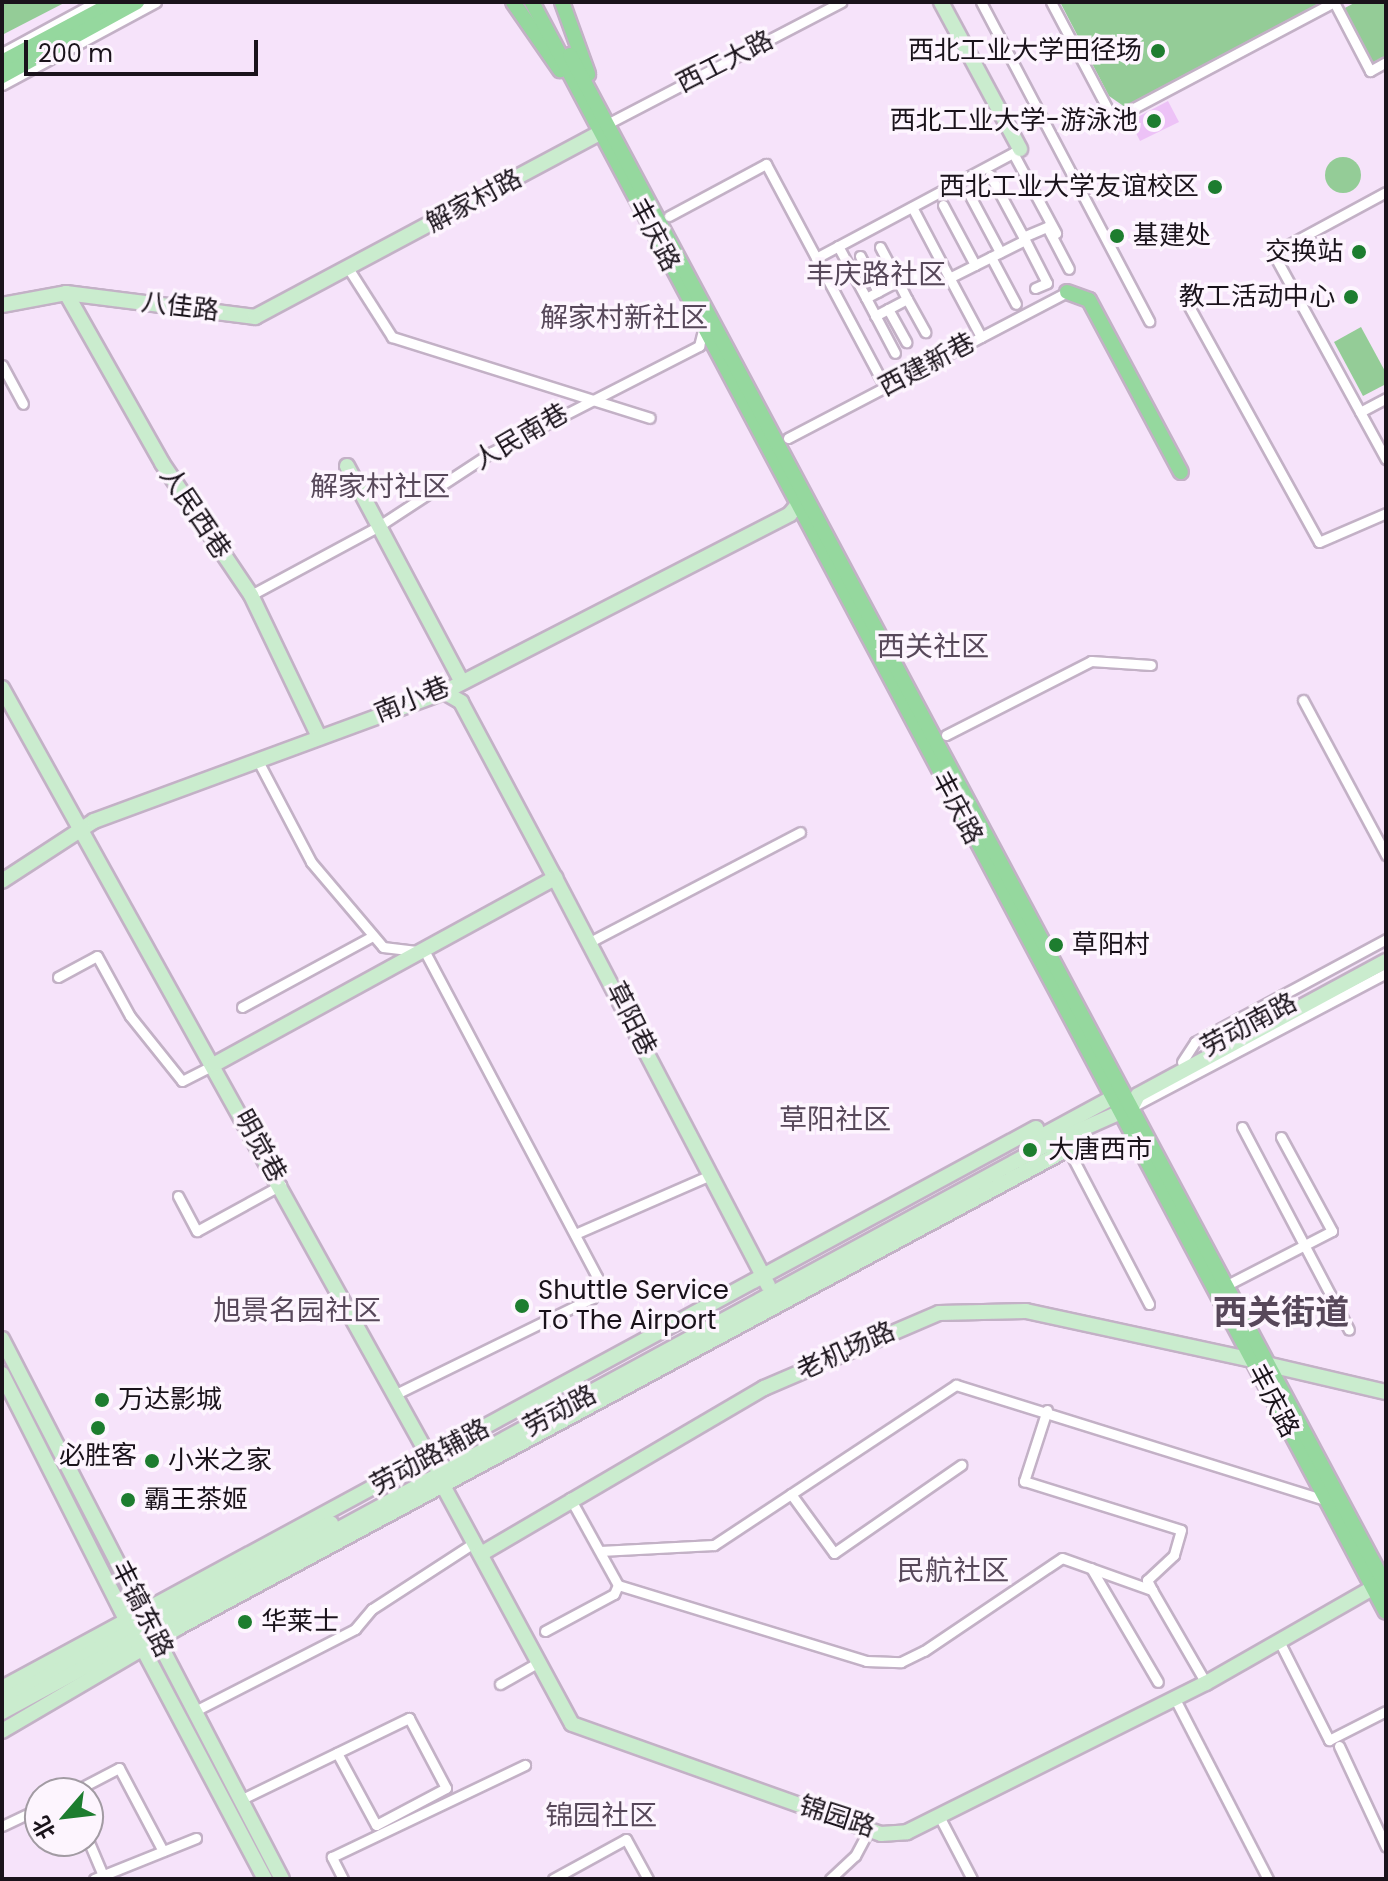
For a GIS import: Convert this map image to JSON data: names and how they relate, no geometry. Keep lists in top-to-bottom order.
{
  "streets": {
    "main road": ["丰庆路"],
    "street": [
      "西工大路",
      "解家村路",
      "八佳路",
      "西建新巷",
      "人民南巷",
      "人民西巷",
      "南小巷",
      "草阳巷",
      "劳动南路",
      "明觉巷",
      "老机场路",
      "劳动路",
      "劳动路辅路",
      "丰镐东路",
      "锦园路"
    ]
  },
  "crossings": [
    ["西工大路", "解家村路"],
    ["西工大路", "丰庆路"],
    ["解家村路", "丰庆路"],
    ["解家村路", "八佳路"],
    ["丰庆路", "人民南巷"],
    ["丰庆路", "南小巷"],
    ["丰庆路", "劳动南路"],
    ["丰庆路", "老机场路"],
    ["丰庆路", "劳动路"],
    ["丰庆路", "锦园路"],
    ["八佳路", "人民西巷"],
    ["人民南巷", "人民西巷"],
    ["人民西巷", "南小巷"],
    ["南小巷", "草阳巷"],
    ["南小巷", "明觉巷"],
    ["草阳巷", "劳动路"],
    ["劳动南路", "劳动路"],
    ["明觉巷", "劳动路"],
    ["明觉巷", "劳动路辅路"],
    ["明觉巷", "锦园路"],
    ["老机场路", "锦园路"],
    ["劳动路", "劳动路辅路"],
    ["劳动路", "丰镐东路"],
    ["劳动路", "锦园路"],
    ["劳动路辅路", "丰镐东路"],
    ["劳动路辅路", "锦园路"]
  ],
  "districts": [
    "丰庆路社区",
    "解家村新社区",
    "解家村社区",
    "西关社区",
    "草阳社区",
    "旭景名园社区",
    "西关街道",
    "民航社区",
    "锦园社区"
  ],
  "places": [
    "西北工业大学田径场",
    "西北工业大学-游泳池",
    "西北工业大学友谊校区",
    "基建处",
    "交换站",
    "教工活动中心",
    "草阳村",
    "大唐西市",
    "Shuttle Service To The Airport",
    "万达影城",
    "必胜客",
    "小米之家",
    "霸王茶姬",
    "华莱士"
  ],
  "scale_bar": "200 m",
  "north": "bottom left"
}
